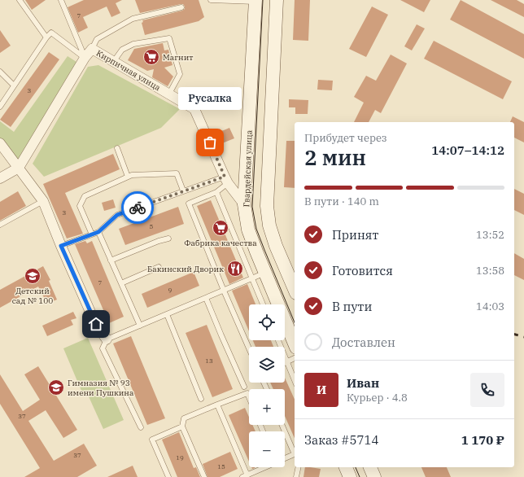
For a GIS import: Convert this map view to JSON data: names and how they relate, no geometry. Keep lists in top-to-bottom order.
{
  "streets": {
    "main road": ["Гвардейская улица"],
    "street": ["Кирпичная улица"]
  },
  "crossings": [
    ["Кирпичная улица", "Гвардейская улица"]
  ],
  "places": {
    "supermarket": ["Магнит", "Фабрика качества"],
    "other": ["Русалка"],
    "restaurant": ["Бакинский Дворик"],
    "school or university": ["Детский сад № 100", "Гимназия № 93 имени Пушкина"]
  },
  "house_numbers": [
    "7",
    "3",
    "3",
    "5",
    "7",
    "9",
    "13",
    "37",
    "37",
    "19",
    "15"
  ],
  "page": {
    "bubble": "Русалка",
    "heading": ["2 мин", "Прибудет через", "14:07–14:12"],
    "panel": [
      "Иван",
      "Курьер · 4.8",
      "Заказ #5714",
      "1 170 ₽"
    ],
    "bar": "В пути · 140 m",
    "list": [
      ["Принят", "13:52"],
      ["Готовится", "13:58"],
      ["В пути", "14:03"],
      "Доставлен"
    ],
    "map_buttons": ["+", "−"],
    "round": "И"
  }
}
